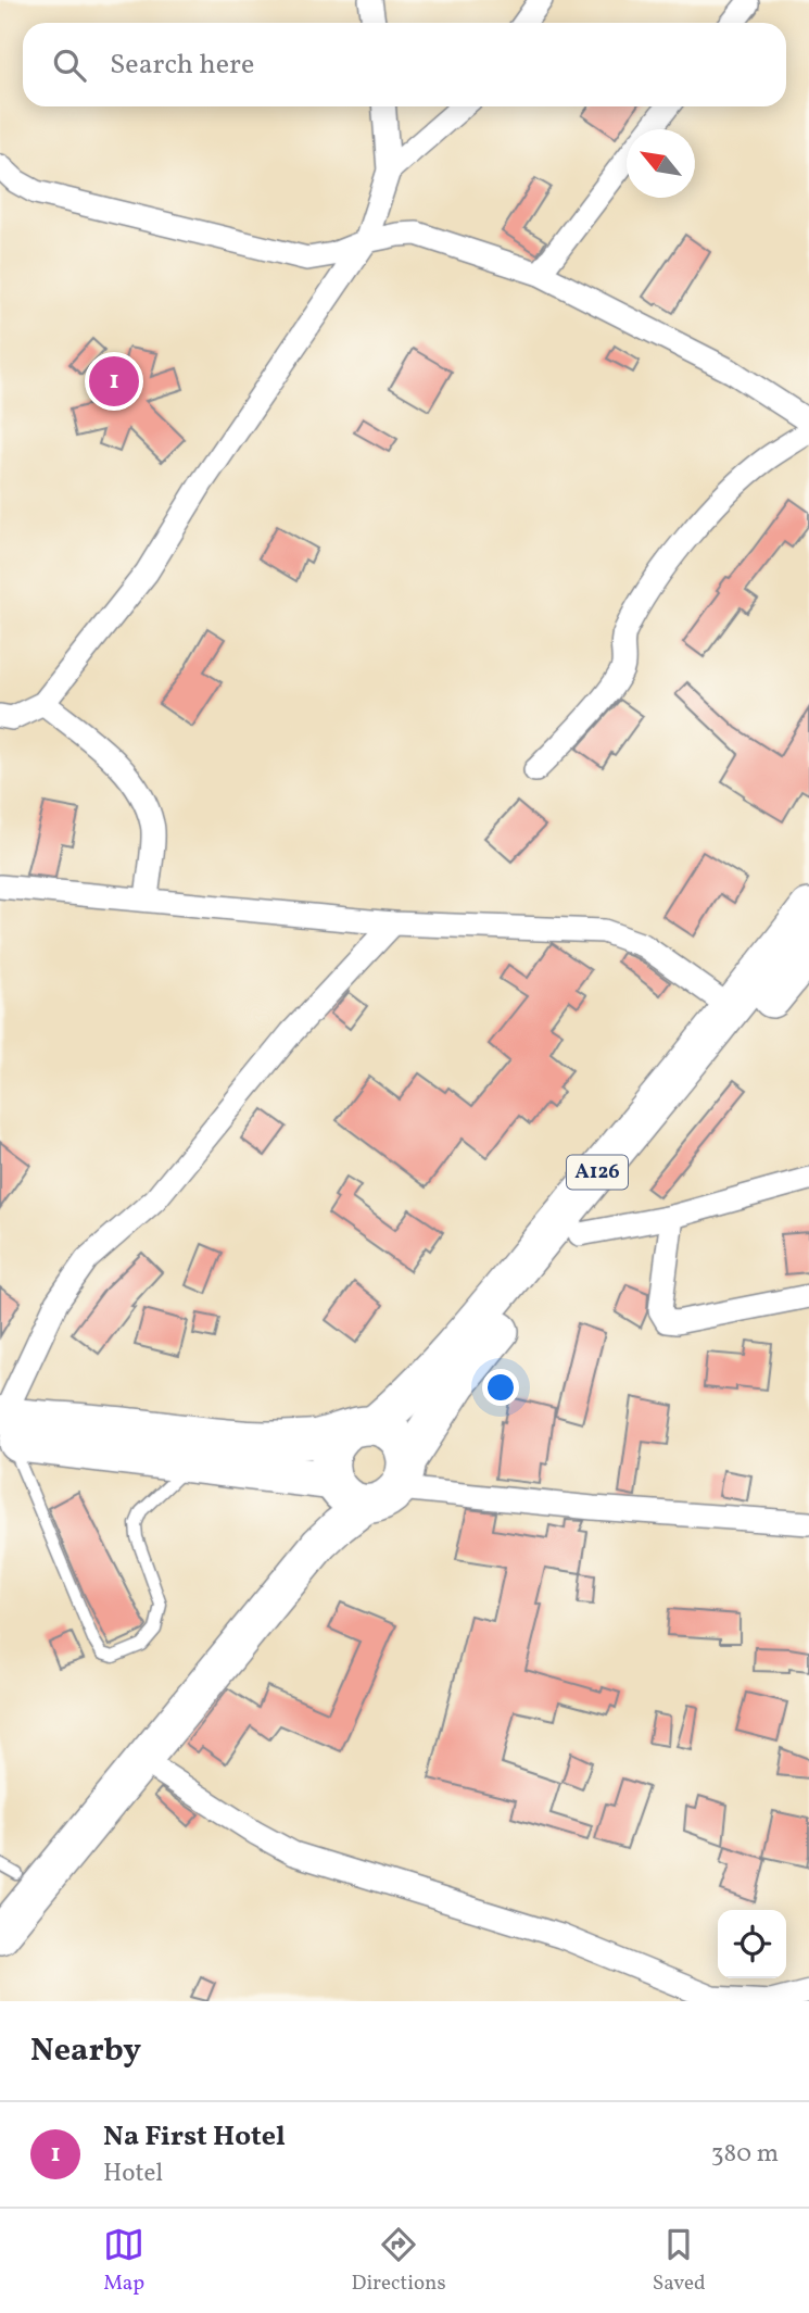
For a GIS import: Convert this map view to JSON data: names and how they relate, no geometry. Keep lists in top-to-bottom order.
{
  "streets": {
    "highway": ["A126"]
  },
  "north": "top left",
  "page": {
    "search": "Search here",
    "pins": "1",
    "heading": "Nearby",
    "list": [
      {
        "mark": "1",
        "name": "Na First Hotel",
        "note": "Hotel",
        "value": "380 m"
      }
    ],
    "nav": ["Map", "Directions", "Saved"]
  }
}
